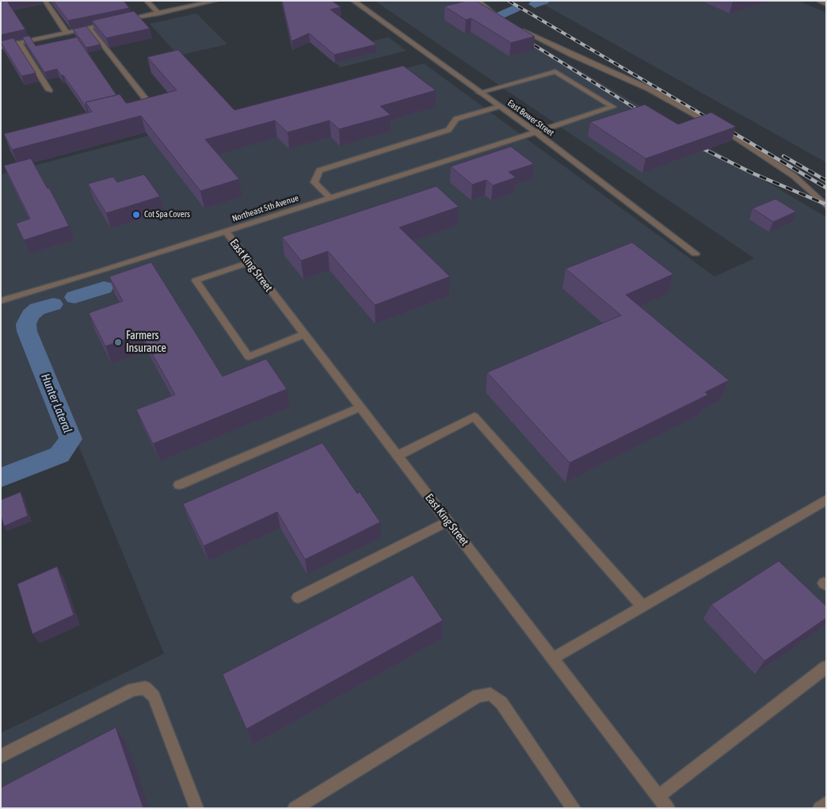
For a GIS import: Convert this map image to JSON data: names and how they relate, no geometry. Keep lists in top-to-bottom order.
{
  "streets": {
    "street": ["East Bower Street", "Northeast 5th Avenue", "East King Street"]
  },
  "crossings": [
    ["East Bower Street", "Northeast 5th Avenue"],
    ["Northeast 5th Avenue", "East King Street"]
  ],
  "water": ["Hunter Lateral"],
  "places": ["Cot Spa Covers", "Farmers Insurance"]
}
